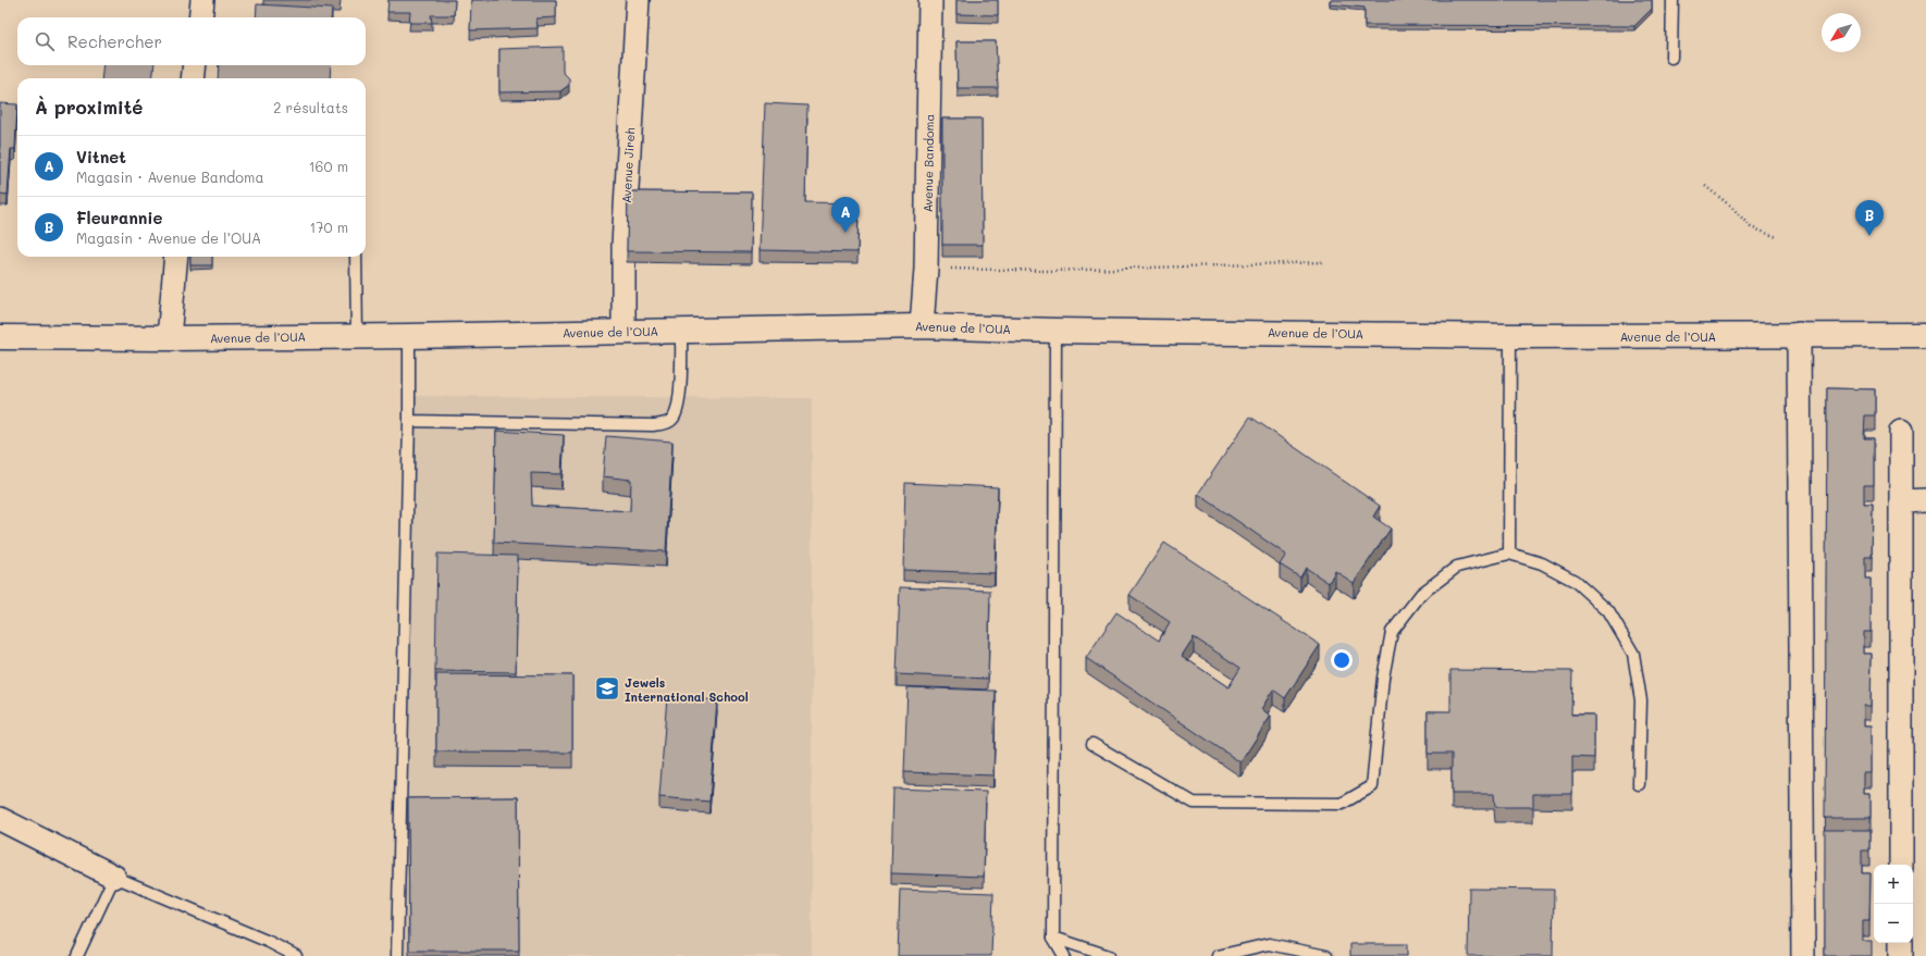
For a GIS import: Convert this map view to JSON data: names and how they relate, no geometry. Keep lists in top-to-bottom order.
{
  "streets": {
    "main road": ["Avenue de l’OUA"],
    "street": ["Avenue Bandoma", "Avenue Jireh"]
  },
  "crossings": [
    ["Avenue Bandoma", "Avenue de l’OUA"],
    ["Avenue Jireh", "Avenue de l’OUA"]
  ],
  "places": {
    "school or university": ["Jewels International School"]
  },
  "north": "bottom left",
  "page": {
    "search": "Rechercher",
    "heading": ["À proximité", "2 résultats"],
    "list": [
      {
        "mark": "A",
        "name": "Vitnet",
        "note": "Magasin · Avenue Bandoma",
        "value": "160 m"
      },
      {
        "mark": "B",
        "name": "Fleurannie",
        "note": "Magasin · Avenue de l’OUA",
        "value": "170 m"
      }
    ],
    "pins": ["A", "B"],
    "map_buttons": ["+", "−"]
  }
}
